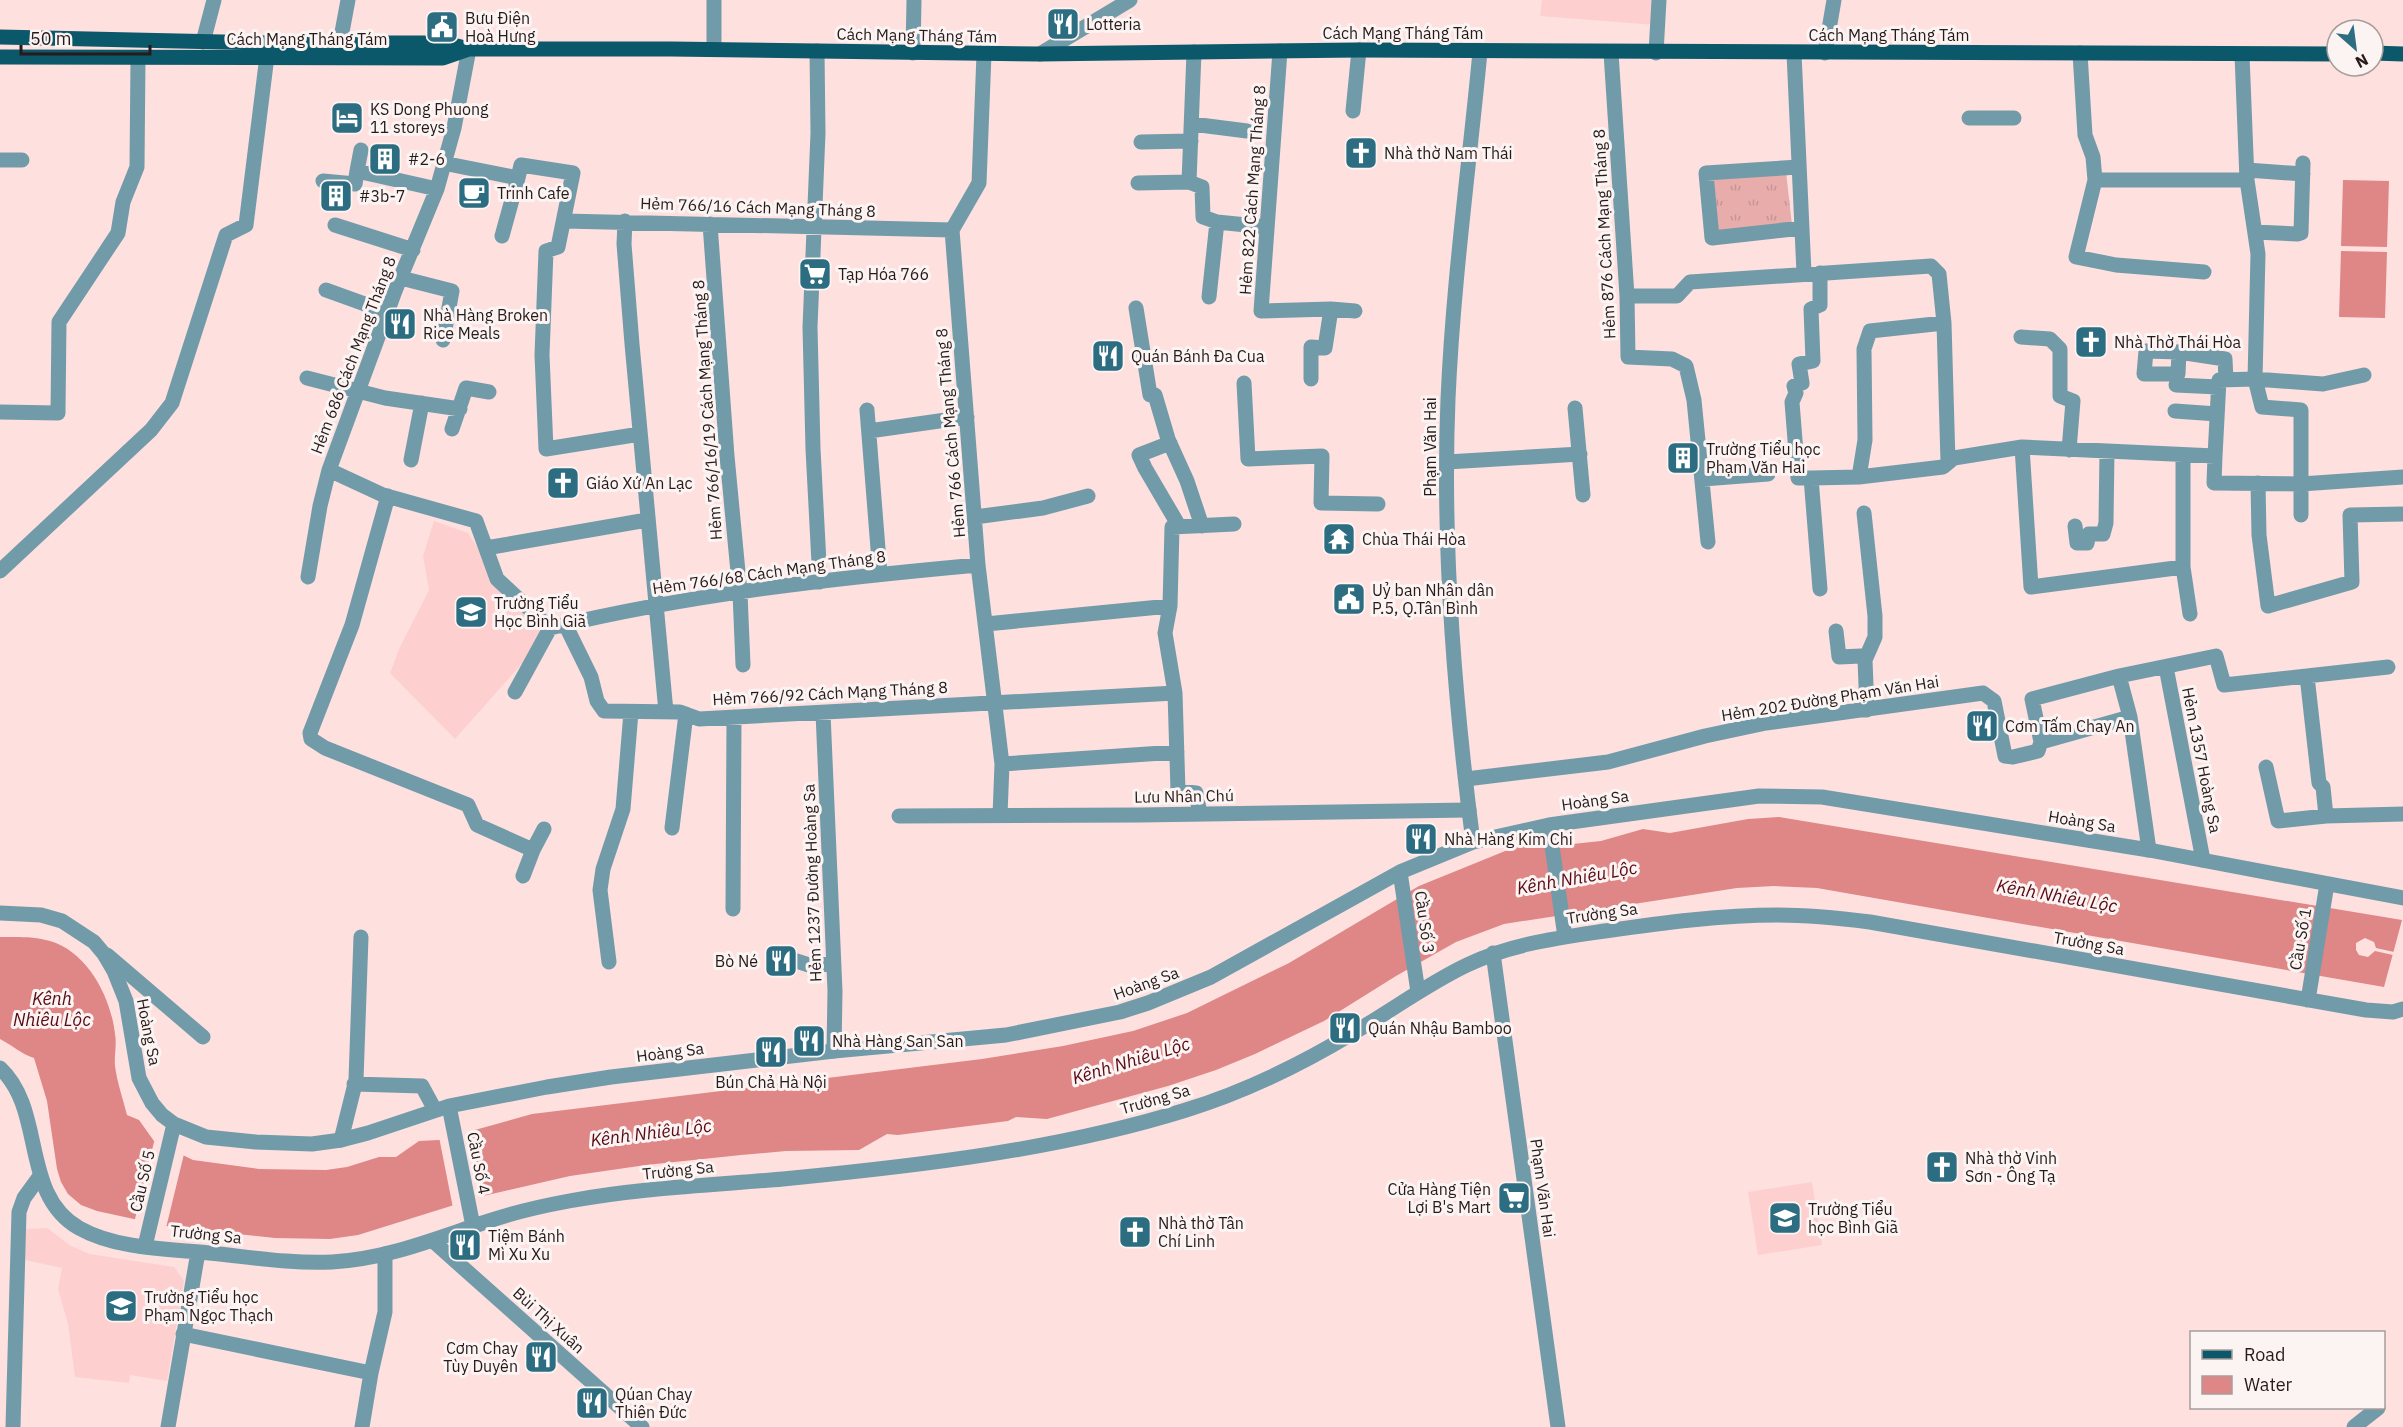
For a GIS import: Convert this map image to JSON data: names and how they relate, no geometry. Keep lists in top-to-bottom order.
{
  "streets": {
    "main road": ["Cách Mạng Tháng Tám"],
    "street": [
      "Hẻm 822 Cách Mạng Tháng 8",
      "Hẻm 766/16 Cách Mạng Tháng 8",
      "Hẻm 876 Cách Mạng Tháng 8",
      "Hẻm 686 Cách Mạng Tháng 8",
      "Hẻm 766/16/19 Cách Mạng Tháng 8",
      "Hẻm 766 Cách Mạng Tháng 8",
      "Phạm Văn Hai",
      "Hẻm 766/68 Cách Mạng Tháng 8",
      "Hẻm 766/92 Cách Mạng Tháng 8",
      "Hẻm 202 Đường Phạm Văn Hai",
      "Hẻm 1357 Hoàng Sa",
      "Lưu Nhân Chú",
      "Hoàng Sa",
      "Hẻm 1237 Đường Hoàng Sa",
      "Trường Sa",
      "Cầu Số 3",
      "Cầu Số 1",
      "Cầu Số 4",
      "Cầu Số 5",
      "Bùi Thị Xuân"
    ]
  },
  "crossings": [
    ["Cách Mạng Tháng Tám", "Hẻm 822 Cách Mạng Tháng 8"],
    ["Cách Mạng Tháng Tám", "Hẻm 876 Cách Mạng Tháng 8"],
    ["Cách Mạng Tháng Tám", "Hẻm 686 Cách Mạng Tháng 8"],
    ["Cách Mạng Tháng Tám", "Phạm Văn Hai"],
    ["Hẻm 766/16 Cách Mạng Tháng 8", "Hẻm 766/16/19 Cách Mạng Tháng 8"],
    ["Hẻm 766/16 Cách Mạng Tháng 8", "Hẻm 766 Cách Mạng Tháng 8"],
    ["Hẻm 766/16/19 Cách Mạng Tháng 8", "Hẻm 766/68 Cách Mạng Tháng 8"],
    ["Hẻm 766 Cách Mạng Tháng 8", "Hẻm 766/68 Cách Mạng Tháng 8"],
    ["Hẻm 766 Cách Mạng Tháng 8", "Hẻm 766/92 Cách Mạng Tháng 8"],
    ["Hẻm 766 Cách Mạng Tháng 8", "Lưu Nhân Chú"],
    ["Phạm Văn Hai", "Hẻm 202 Đường Phạm Văn Hai"],
    ["Phạm Văn Hai", "Lưu Nhân Chú"],
    ["Phạm Văn Hai", "Hoàng Sa"],
    ["Phạm Văn Hai", "Trường Sa"],
    ["Hẻm 766/92 Cách Mạng Tháng 8", "Hẻm 1237 Đường Hoàng Sa"],
    ["Hẻm 1357 Hoàng Sa", "Hoàng Sa"],
    ["Hoàng Sa", "Hẻm 1237 Đường Hoàng Sa"],
    ["Hoàng Sa", "Cầu Số 3"],
    ["Hoàng Sa", "Cầu Số 1"],
    ["Hoàng Sa", "Cầu Số 4"],
    ["Hoàng Sa", "Cầu Số 5"],
    ["Trường Sa", "Cầu Số 3"],
    ["Trường Sa", "Cầu Số 1"],
    ["Trường Sa", "Cầu Số 4"],
    ["Trường Sa", "Cầu Số 5"],
    ["Trường Sa", "Bùi Thị Xuân"]
  ],
  "water": ["Kênh Nhiêu Lộc"],
  "places": {
    "restaurant": [
      "Lotteria",
      "Nhà Hàng Broken Rice Meals",
      "Quán Bánh Đa Cua",
      "Cơm Tấm Chay An",
      "Nhà Hàng Kim Chi",
      "Bò Né",
      "Quán Nhậu Bamboo",
      "Nhà Hàng San San",
      "Bún Chả Hà Nội",
      "Tiệm Bánh Mì Xu Xu",
      "Cơm Chay Tùy Duyên",
      "Qúan Chay Thiên Đức"
    ],
    "public building": ["Bưu Điện Hoà Hưng", "Uỷ ban Nhân dân P.5, Q.Tân Bình"],
    "hotel": ["KS Dong Phuong 11 storeys"],
    "church": [
      "Nhà thờ Nam Thái",
      "Nhà Thờ Thái Hòa",
      "Giáo Xứ An Lạc",
      "Nhà thờ Vinh Sơn - Ông Tạ",
      "Nhà thờ Tân Chí Linh"
    ],
    "building": ["#2-6", "#3b-7", "Trường Tiểu học Phạm Văn Hai"],
    "cafe": ["Trinh Cafe"],
    "supermarket": ["Tạp Hóa 766", "Cửa Hàng Tiện Lợi B's Mart"],
    "temple": ["Chùa Thái Hòa"],
    "school or university": ["Trường Tiểu Học Bình Giã", "Trường Tiểu học Bình Giã", "Trường Tiểu học Phạm Ngọc Thạch"]
  },
  "legend": ["Road", "Water"],
  "scale_bar": "50 m",
  "north": "bottom right"
}
